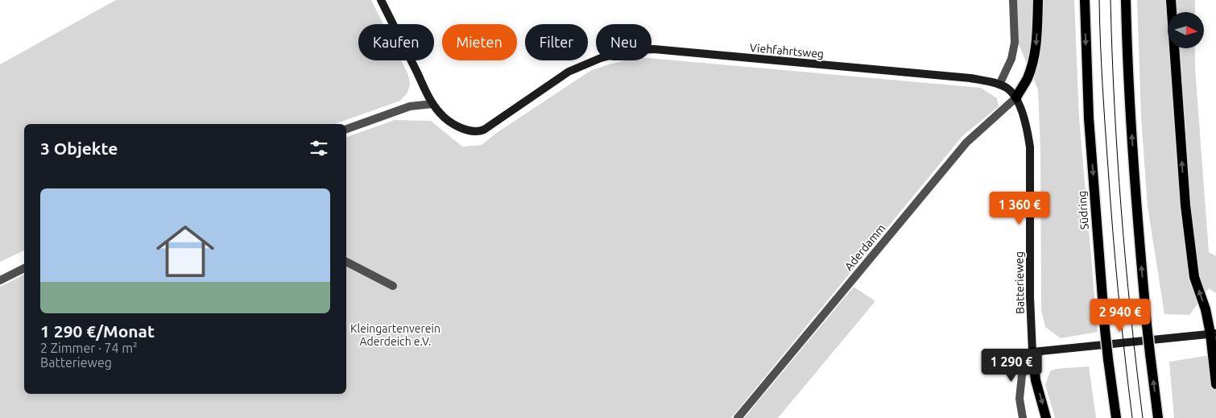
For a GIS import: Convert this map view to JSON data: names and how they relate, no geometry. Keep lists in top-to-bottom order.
{
  "streets": {
    "main road": ["Südring"],
    "street": ["Viehfahrtsweg", "Aderdamm", "Batterieweg"]
  },
  "crossings": [
    ["Viehfahrtsweg", "Aderdamm"],
    ["Viehfahrtsweg", "Batterieweg"],
    ["Aderdamm", "Batterieweg"]
  ],
  "parks": ["Kleingartenverein Aderdeich e.V."],
  "north": "right",
  "page": {
    "chip": [
      "Kaufen",
      "Mieten",
      "Filter",
      "Neu"
    ],
    "heading": "3 Objekte",
    "list": [
      {
        "name": "1 290 €/Monat",
        "note": "2 Zimmer · 74 m² · Batterieweg"
      }
    ],
    "price": ["1 360 €", "2 940 €", "1 290 €"]
  }
}
